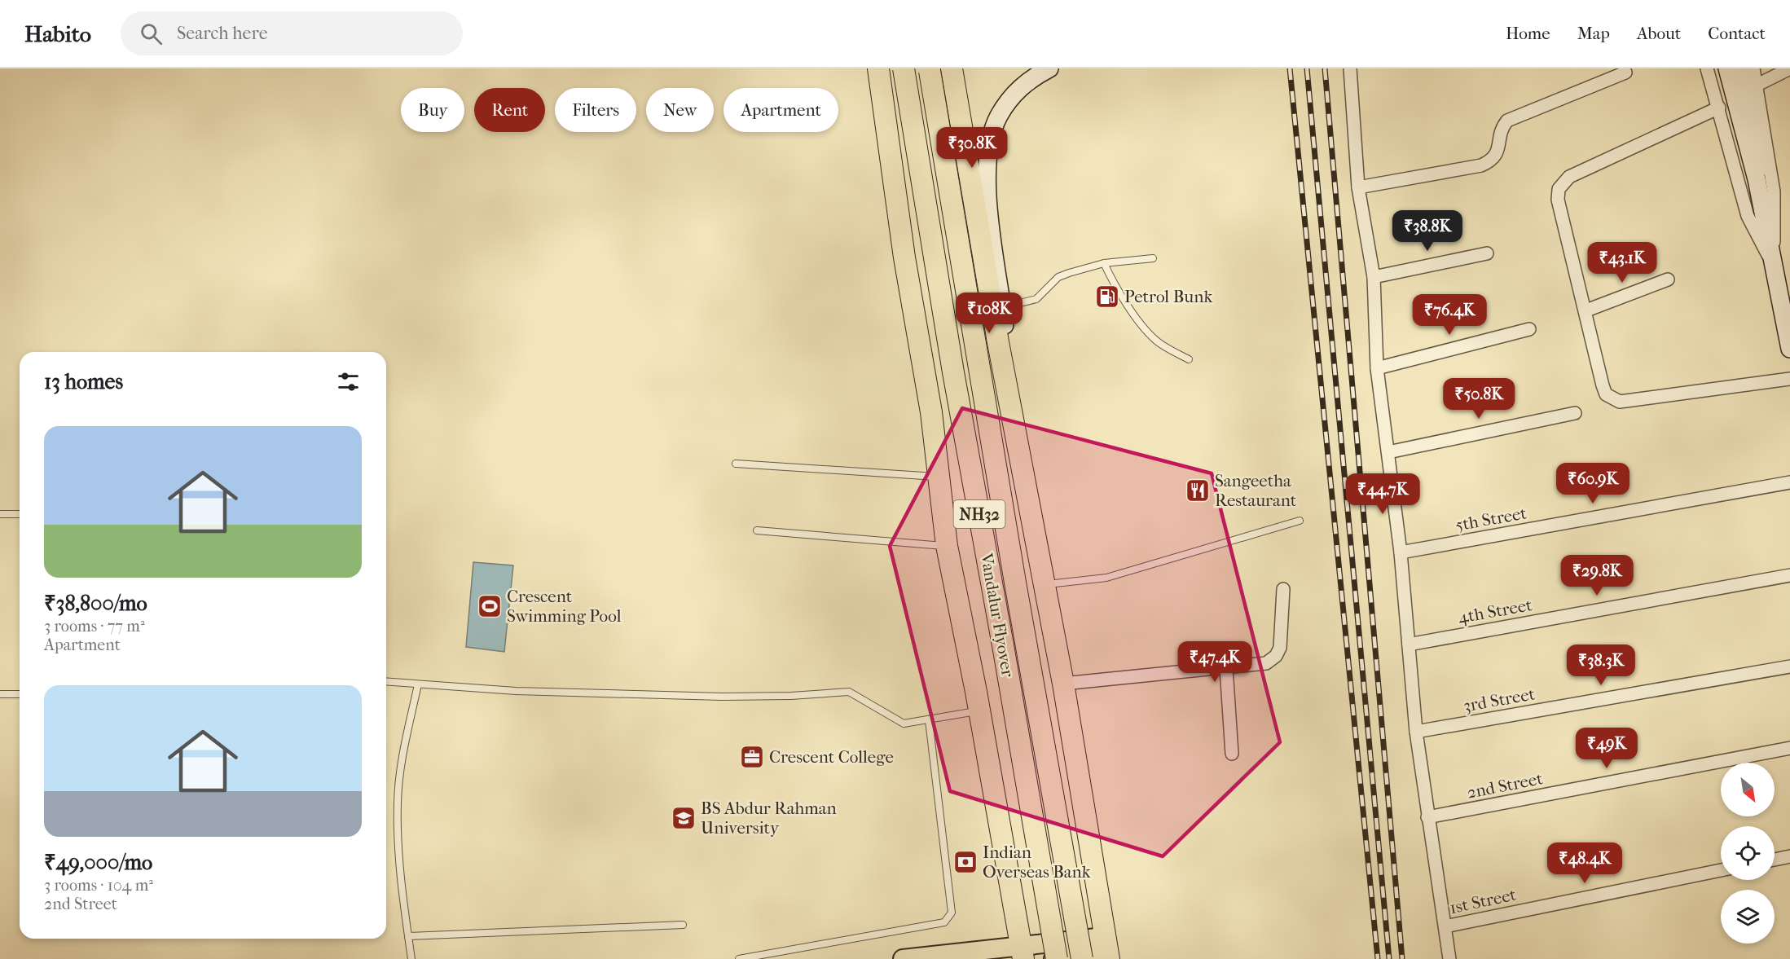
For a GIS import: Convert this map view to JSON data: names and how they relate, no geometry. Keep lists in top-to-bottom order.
{
  "streets": {
    "highway": ["NH32", "Vandalur Flyover"],
    "street": [
      "5th Street",
      "4th Street",
      "3rd Street",
      "2nd Street",
      "1st Street"
    ]
  },
  "places": {
    "fuel station": ["Petrol Bunk"],
    "restaurant": ["Sangeetha Restaurant"],
    "sports": ["Crescent Swimming Pool"],
    "office": ["Crescent College"],
    "school or university": ["BS Abdur Rahman University"],
    "bank": ["Indian Overseas Bank"]
  },
  "north": "bottom right",
  "page": {
    "header": "Habito",
    "search": "Search here",
    "nav": [
      "Home",
      "Map",
      "About",
      "Contact"
    ],
    "chip": [
      "Buy",
      "Rent",
      "Filters",
      "New",
      "Apartment"
    ],
    "price": [
      "₹30.8K",
      "₹38.8K",
      "₹43.1K",
      "₹108K",
      "₹76.4K",
      "₹50.8K",
      "₹60.9K",
      "₹44.7K",
      "₹29.8K",
      "₹47.4K",
      "₹38.3K",
      "₹49K",
      "₹48.4K"
    ],
    "heading": "13 homes",
    "list": [
      {
        "name": "₹38,800/mo",
        "note": "3 rooms · 77 m² · Apartment"
      },
      {
        "name": "₹49,000/mo",
        "note": "3 rooms · 104 m² · 2nd Street"
      }
    ]
  }
}
